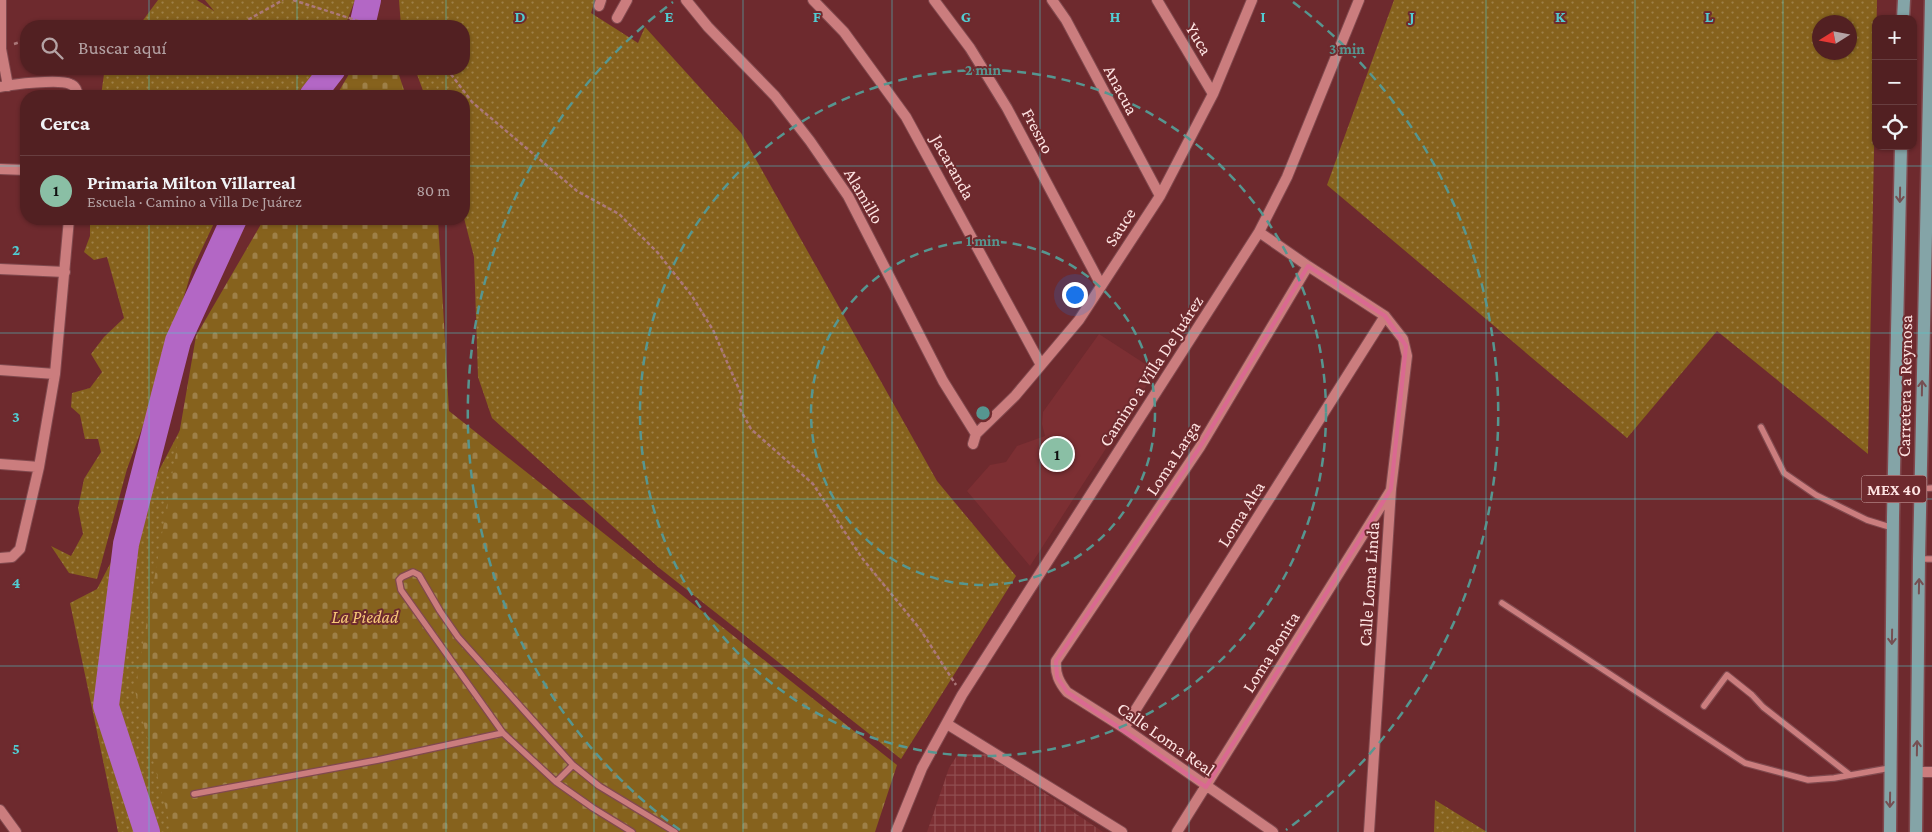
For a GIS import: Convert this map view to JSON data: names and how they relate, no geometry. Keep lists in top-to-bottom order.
{
  "streets": {
    "main road": ["Carretera a Reynosa", "MEX 40"],
    "street": [
      "Yuca",
      "Anacua",
      "Fresno",
      "Jacaranda",
      "Alamillo",
      "Sauce",
      "Camino a Villa De Juárez",
      "Loma Larga",
      "Loma Alta",
      "Calle Loma Linda",
      "Loma Bonita",
      "Calle Loma Real"
    ]
  },
  "crossings": [
    ["Yuca", "Sauce"],
    ["Anacua", "Sauce"],
    ["Fresno", "Sauce"],
    ["Jacaranda", "Sauce"],
    ["Alamillo", "Sauce"],
    ["Loma Larga", "Calle Loma Real"],
    ["Loma Alta", "Calle Loma Linda"],
    ["Loma Alta", "Calle Loma Real"],
    ["Calle Loma Linda", "Loma Bonita"],
    ["Loma Bonita", "Calle Loma Real"]
  ],
  "parks": ["La Piedad"],
  "north": "left",
  "page": {
    "map_buttons": ["+", "−"],
    "search": "Buscar aquí",
    "heading": "Cerca",
    "list": [
      {
        "mark": "1",
        "name": "Primaria Milton Villarreal",
        "note": "Escuela · Camino a Villa De Juárez",
        "value": "80 m"
      }
    ],
    "pins": "1"
  },
  "grid": {
    "columns": [
      "D",
      "E",
      "F",
      "G",
      "H",
      "I",
      "J",
      "K",
      "L"
    ],
    "rows": [
      "2",
      "3",
      "4",
      "5"
    ]
  },
  "rings": ["3 min", "2 min", "1 min"]
}
